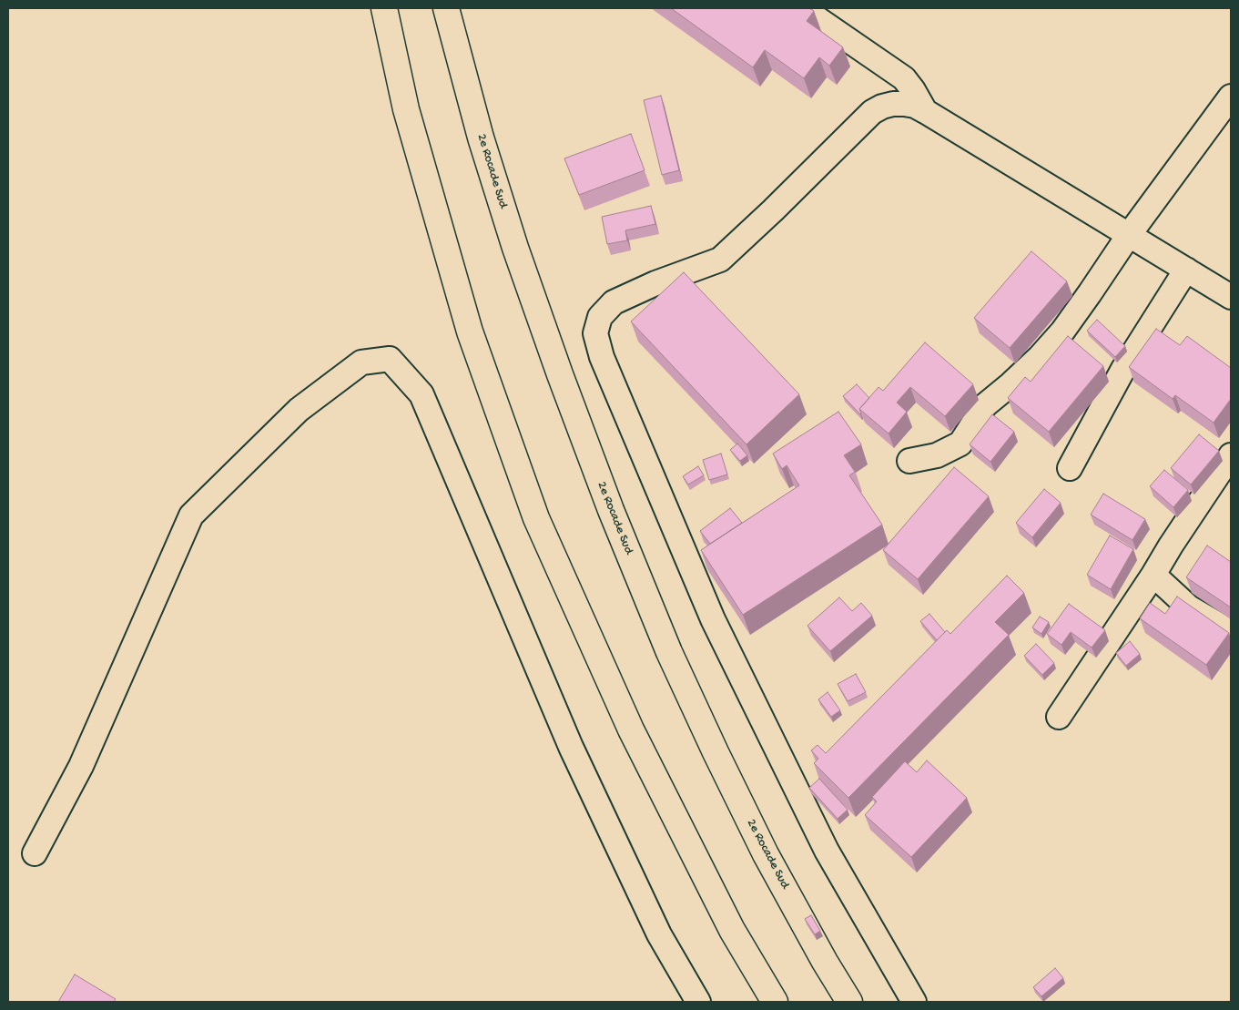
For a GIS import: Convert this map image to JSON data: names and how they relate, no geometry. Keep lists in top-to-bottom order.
{
  "streets": {
    "highway": ["2e Rocade Sud"]
  }
}
